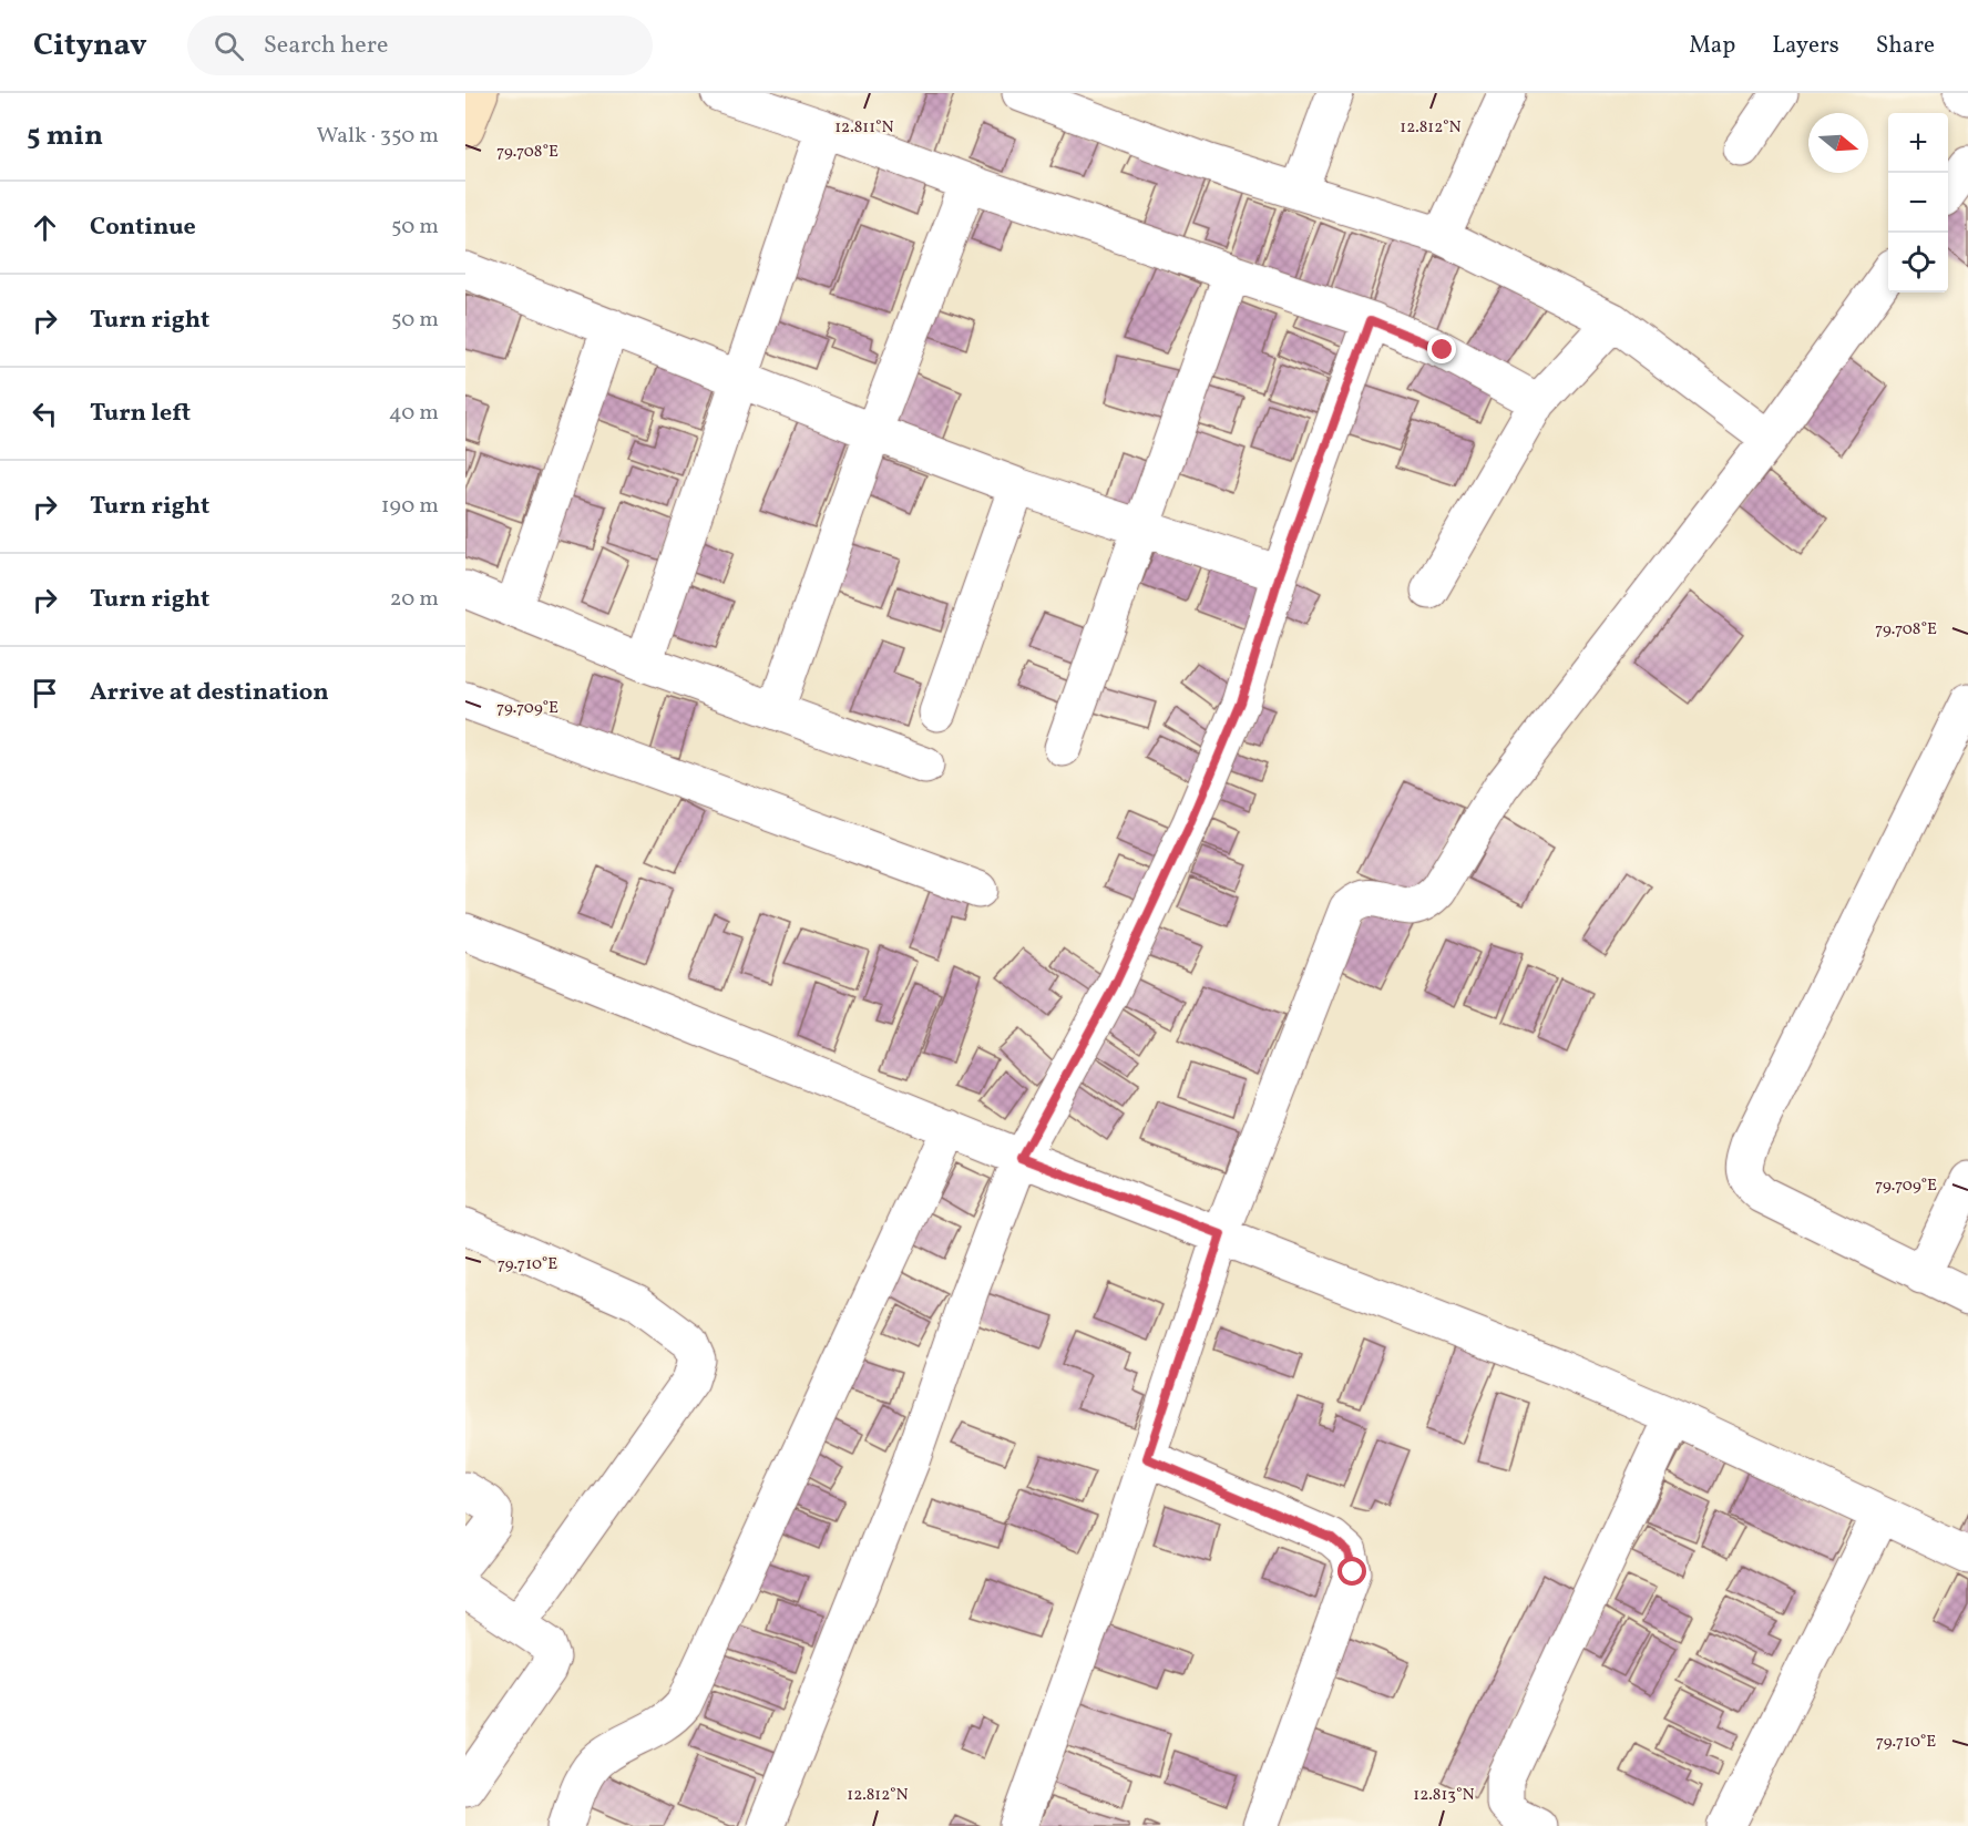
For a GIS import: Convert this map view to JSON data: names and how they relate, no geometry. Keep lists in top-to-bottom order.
{
  "north": "right",
  "page": {
    "header": "Citynav",
    "search": "Search here",
    "nav": ["Map", "Layers", "Share"],
    "heading": ["5 min", "Walk · 350 m"],
    "map_buttons": ["+", "−"],
    "list": [
      ["Continue", "50 m"],
      ["Turn right", "50 m"],
      ["Turn left", "40 m"],
      ["Turn right", "190 m"],
      ["Turn right", "20 m"],
      "Arrive at destination"
    ]
  },
  "coordinates": [
    "12.811°N",
    "12.812°N",
    "79.708°E",
    "79.709°E",
    "79.710°E",
    "12.813°N"
  ]
}
